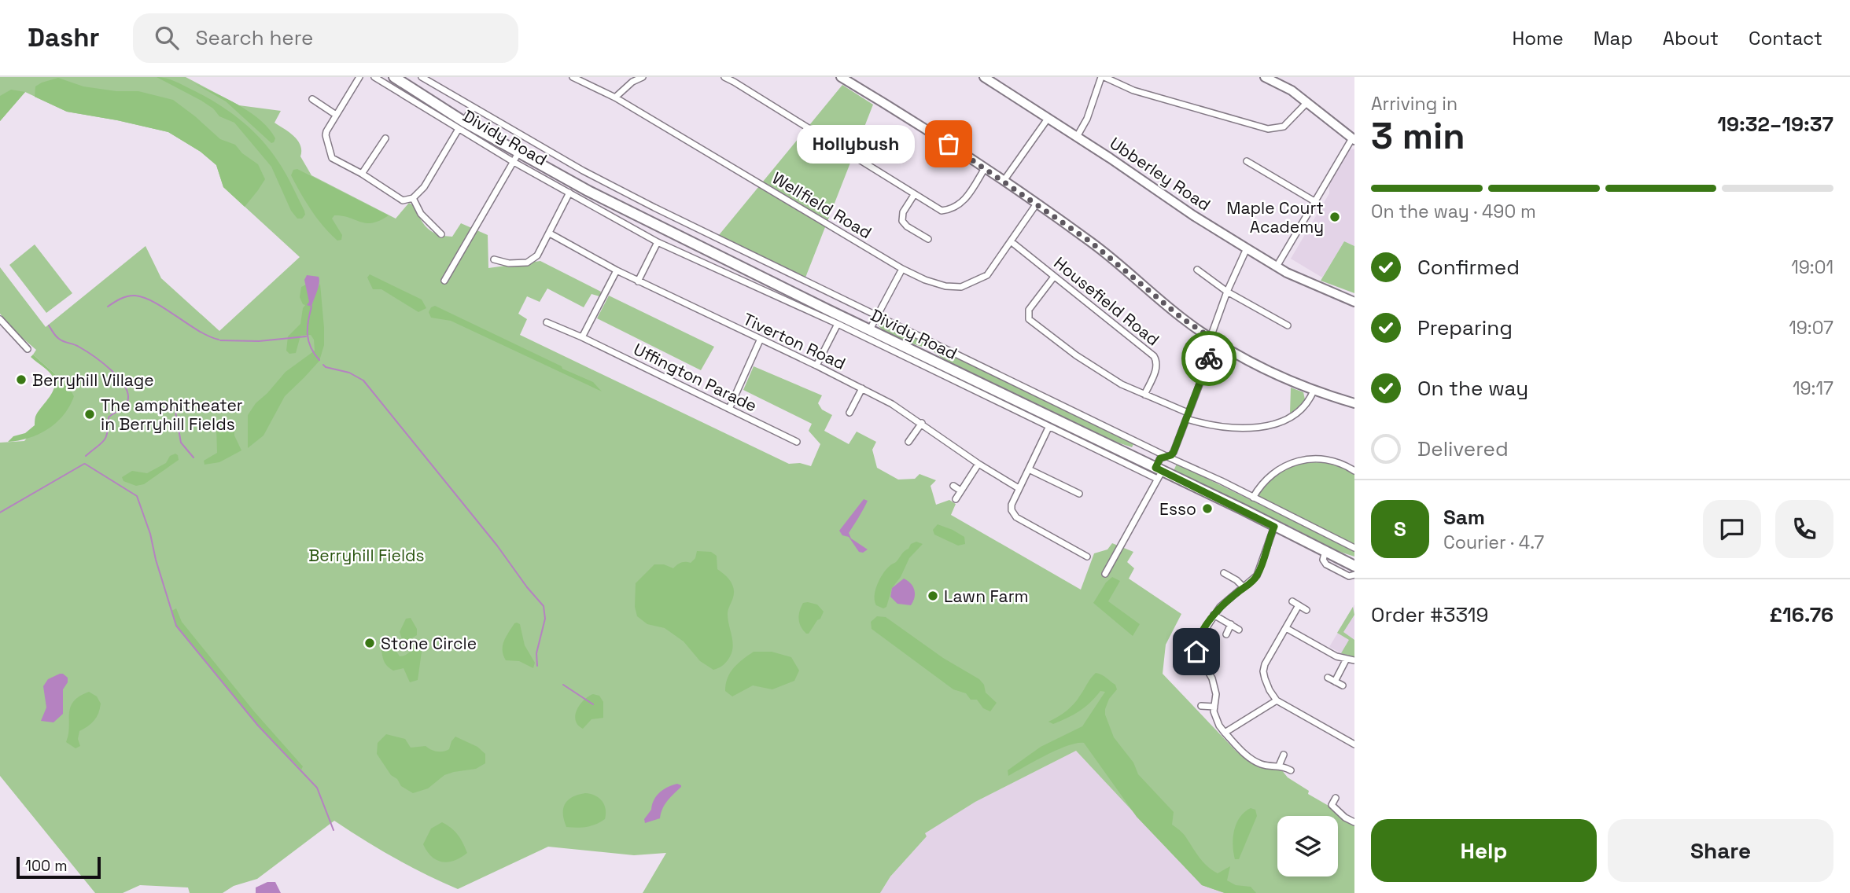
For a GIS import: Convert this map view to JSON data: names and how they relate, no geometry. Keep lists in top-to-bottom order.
{
  "streets": {
    "main road": ["Dividy Road"],
    "street": [
      "Ubberley Road",
      "Wellfield Road",
      "Housefield Road",
      "Tiverton Road",
      "Uffington Parade"
    ]
  },
  "crossings": [
    ["Wellfield Road", "Housefield Road"]
  ],
  "parks": ["Berryhill Fields"],
  "places": [
    "Hollybush",
    "Maple Court Academy",
    "Berryhill Village",
    "The amphitheater in Berryhill Fields",
    "Esso",
    "Lawn Farm",
    "Stone Circle"
  ],
  "scale_bar": "100 m",
  "page": {
    "header": "Dashr",
    "search": "Search here",
    "nav": [
      "Home",
      "Map",
      "About",
      "Contact"
    ],
    "heading": ["3 min", "Arriving in", "19:32–19:37"],
    "panel": [
      "Sam",
      "Courier · 4.7",
      "Order #3319",
      "£16.76"
    ],
    "bubble": "Hollybush",
    "bar": "On the way · 490 m",
    "list": [
      ["Confirmed", "19:01"],
      ["Preparing", "19:07"],
      ["On the way", "19:17"],
      "Delivered"
    ],
    "round": "S",
    "buttons": ["Help", "Share"],
    "scale": "100 m"
  }
}
